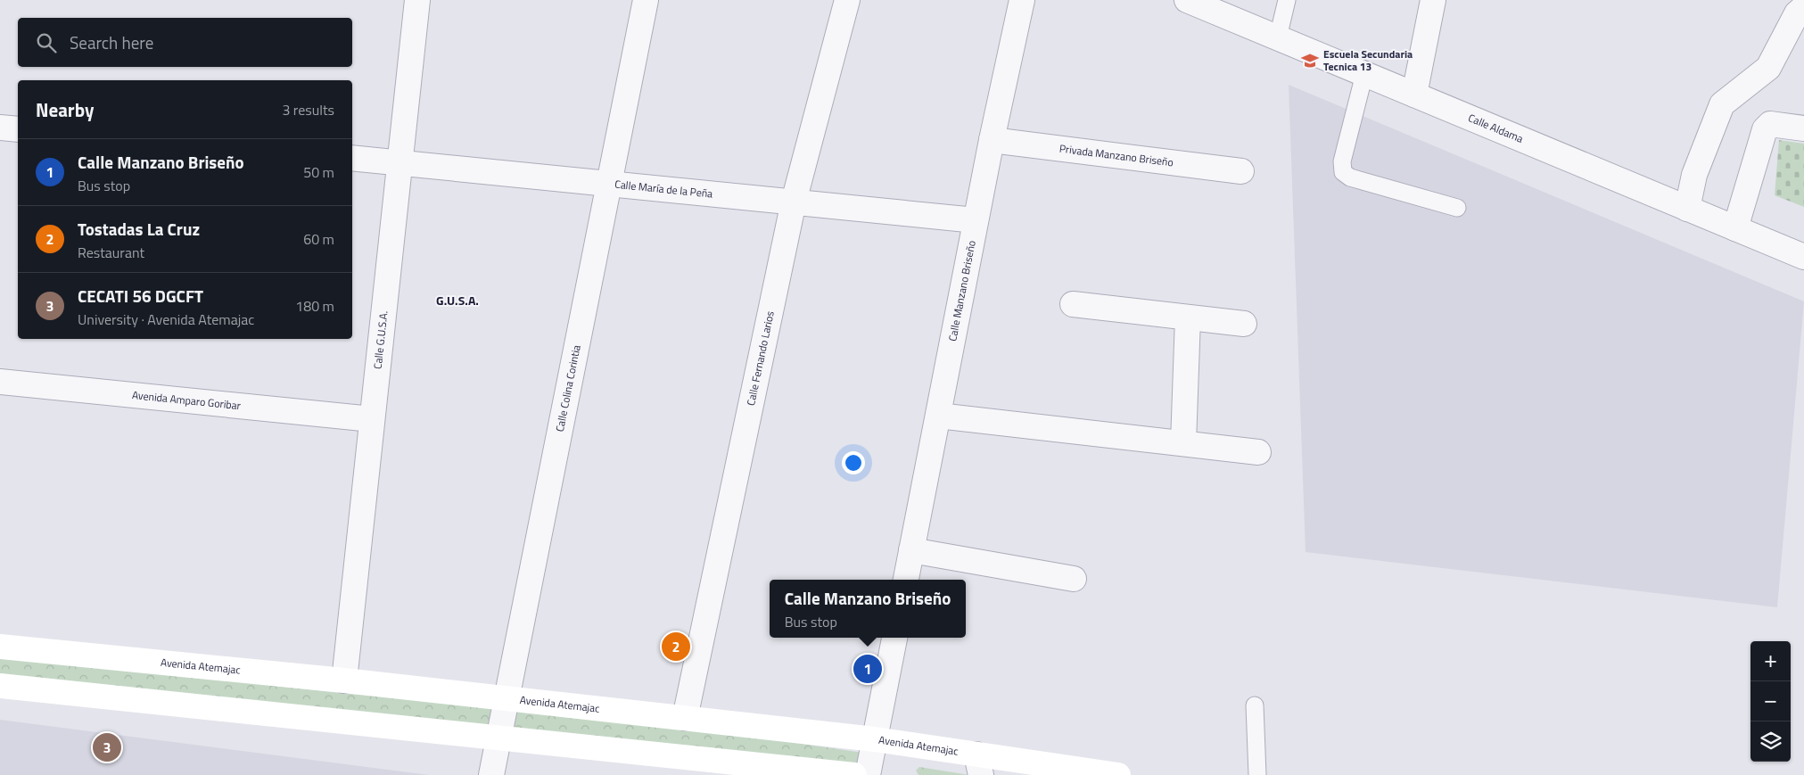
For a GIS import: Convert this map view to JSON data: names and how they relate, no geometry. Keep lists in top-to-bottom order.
{
  "streets": {
    "main road": ["Avenida Atemajac"],
    "street": [
      "Calle Aldama",
      "Privada Manzano Briseño",
      "Calle María de la Peña",
      "Calle Manzano Briseño",
      "Calle G.U.S.A.",
      "Calle Fernando Larios",
      "Calle Colina Corintia",
      "Avenida Amparo Goribar"
    ]
  },
  "crossings": [
    ["Privada Manzano Briseño", "Calle Manzano Briseño"],
    ["Calle María de la Peña", "Calle Manzano Briseño"],
    ["Calle María de la Peña", "Calle G.U.S.A."],
    ["Calle María de la Peña", "Calle Fernando Larios"],
    ["Calle María de la Peña", "Calle Colina Corintia"],
    ["Calle G.U.S.A.", "Avenida Amparo Goribar"],
    ["Calle G.U.S.A.", "Avenida Atemajac"],
    ["Calle Fernando Larios", "Avenida Atemajac"],
    ["Calle Colina Corintia", "Avenida Atemajac"]
  ],
  "districts": ["G.U.S.A."],
  "places": {
    "school or university": ["Escuela Secundaria Tecnica 13"]
  },
  "page": {
    "search": "Search here",
    "heading": ["Nearby", "3 results"],
    "list": [
      {
        "mark": "1",
        "name": "Calle Manzano Briseño",
        "note": "Bus stop",
        "value": "50 m"
      },
      {
        "mark": "2",
        "name": "Tostadas La Cruz",
        "note": "Restaurant",
        "value": "60 m"
      },
      {
        "mark": "3",
        "name": "CECATI 56 DGCFT",
        "note": "University · Avenida Atemajac",
        "value": "180 m"
      }
    ],
    "popup": ["Calle Manzano Briseño", "Bus stop"],
    "pins": ["2", "1", "3"],
    "map_buttons": ["+", "−"]
  }
}
